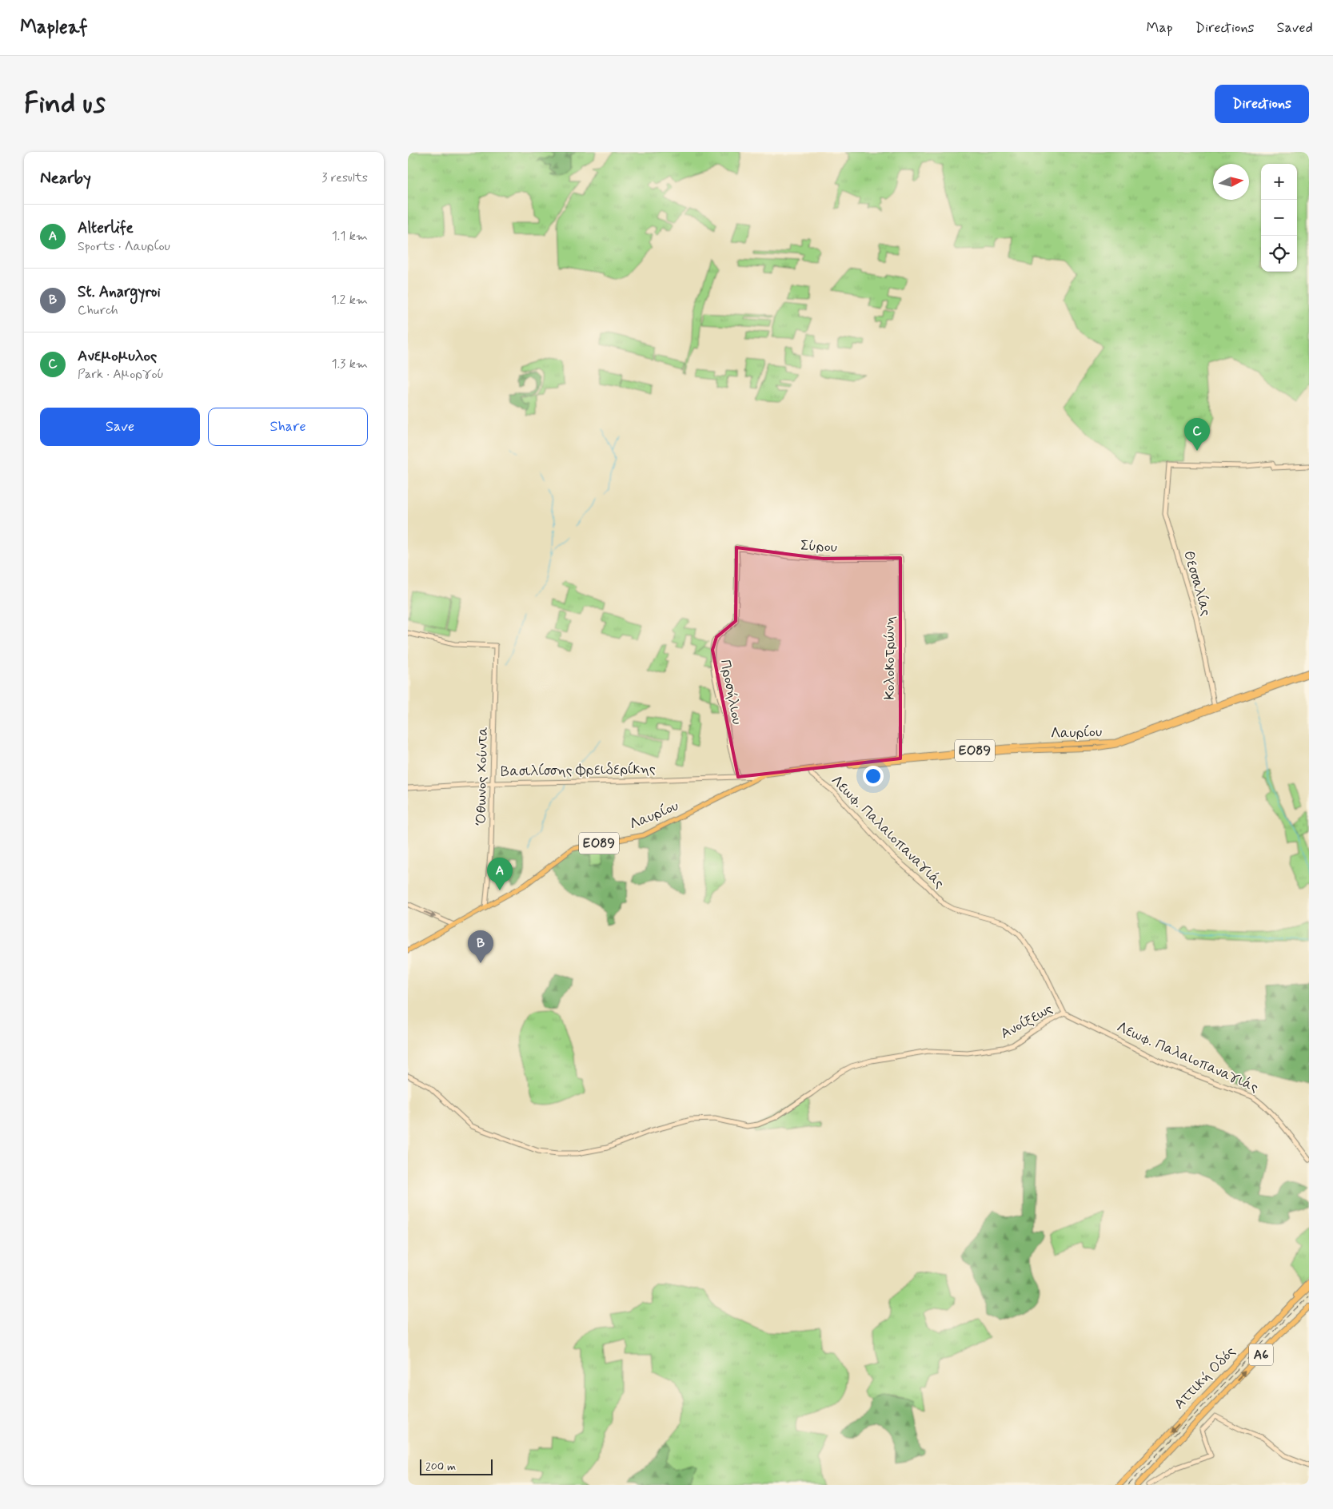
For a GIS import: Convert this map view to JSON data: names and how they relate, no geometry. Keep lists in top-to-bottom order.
{
  "streets": {
    "highway": ["Α6", "Αττική Οδός"],
    "main road": ["Λαυρίου", "ΕΟ89"],
    "street": [
      "Σύρου",
      "Θεσσαλίας",
      "Κολοκοτρώνη",
      "Προσήλιου",
      "Βασιλίσσης Φρειδερίκης",
      "Όθωνος Χούντα",
      "Λεωφ. Παλαιοπαναγιάς",
      "Ανοίξεως"
    ]
  },
  "crossings": [
    ["Σύρου", "Κολοκοτρώνη"],
    ["Σύρου", "Προσήλιου"],
    ["Θεσσαλίας", "Λαυρίου"],
    ["Κολοκοτρώνη", "Λαυρίου"],
    ["Προσήλιου", "Βασιλίσσης Φρειδερίκης"],
    ["Λαυρίου", "Βασιλίσσης Φρειδερίκης"],
    ["Λαυρίου", "Όθωνος Χούντα"],
    ["Λαυρίου", "Λεωφ. Παλαιοπαναγιάς"],
    ["Βασιλίσσης Φρειδερίκης", "Όθωνος Χούντα"],
    ["Λεωφ. Παλαιοπαναγιάς", "Ανοίξεως"]
  ],
  "scale_bar": "200 m",
  "north": "right",
  "page": {
    "header": "Mapleaf",
    "nav": ["Map", "Directions", "Saved"],
    "buttons": [
      "Directions",
      ["Save", "Share"]
    ],
    "title": "Find us",
    "heading": ["Nearby", "3 results"],
    "map_buttons": ["+", "−"],
    "list": [
      {
        "mark": "A",
        "name": "Alterlife",
        "note": "Sports · Λαυρίου",
        "value": "1.1 km"
      },
      {
        "mark": "B",
        "name": "St. Anargyroi",
        "note": "Church",
        "value": "1.2 km"
      },
      {
        "mark": "C",
        "name": "Ανεμομυλος",
        "note": "Park · Αμοργού",
        "value": "1.3 km"
      }
    ],
    "pins": ["C", "A", "B"],
    "scale": "200 m"
  }
}
